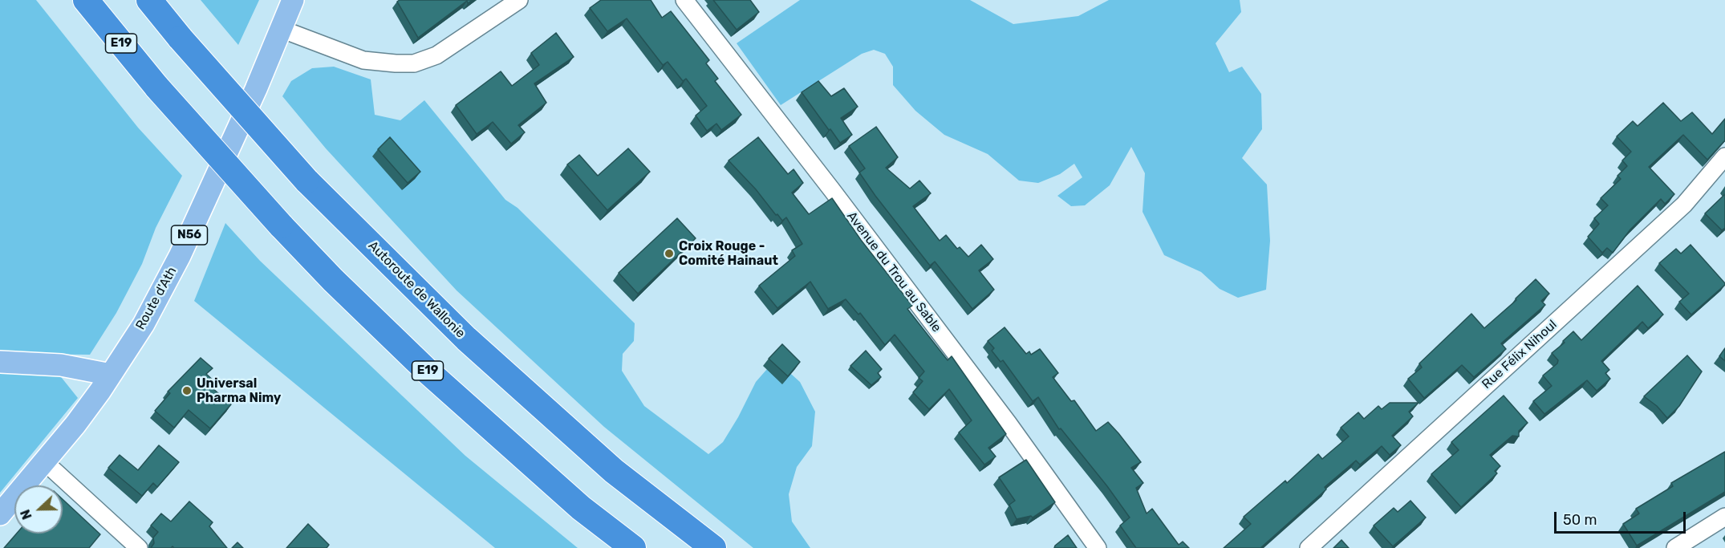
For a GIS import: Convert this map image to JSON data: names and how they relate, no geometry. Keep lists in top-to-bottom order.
{
  "streets": {
    "highway": ["E19", "Autoroute de Wallonie"],
    "main road": ["N56", "Route d'Ath"],
    "street": ["Avenue du Trou au Sable", "Rue Félix Nihoul"]
  },
  "places": ["Croix Rouge - Comité Hainaut", "Universal Pharma Nimy"],
  "scale_bar": "50 m",
  "north": "left"
}
